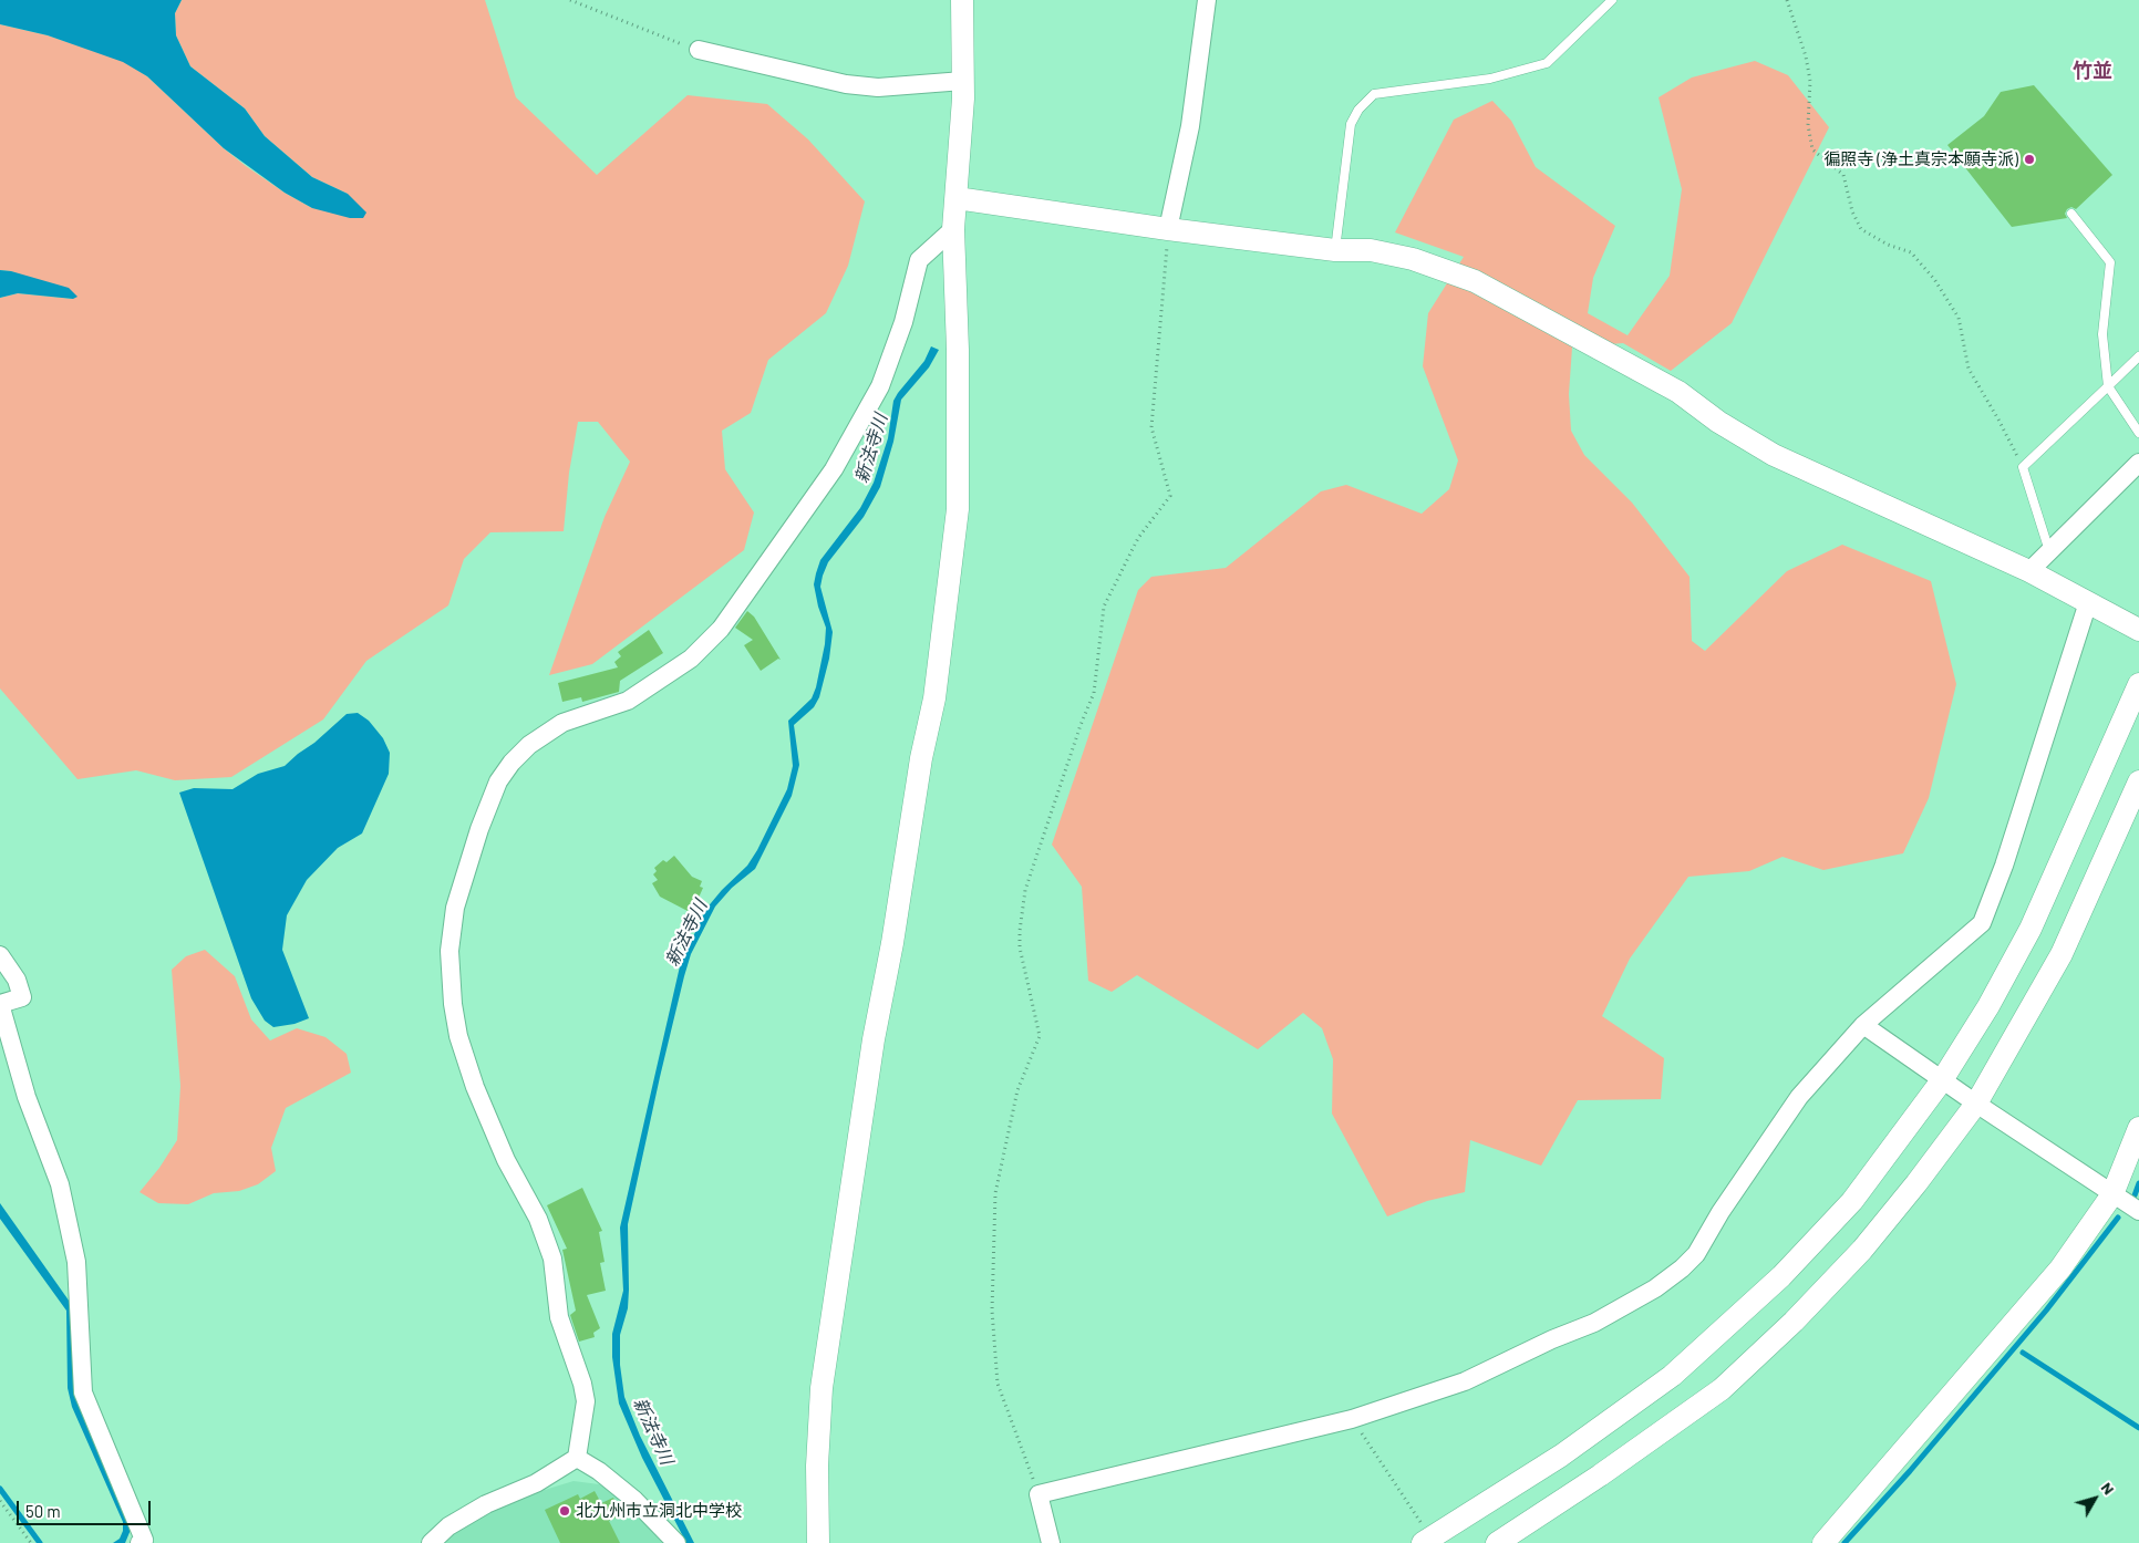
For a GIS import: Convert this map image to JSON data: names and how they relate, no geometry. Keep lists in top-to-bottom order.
{
  "districts": ["竹並"],
  "water": ["新法寺川"],
  "places": ["徧照寺 (浄土真宗本願寺派)", "北九州市立洞北中学校"],
  "scale_bar": "50 m",
  "north": "top right"
}
